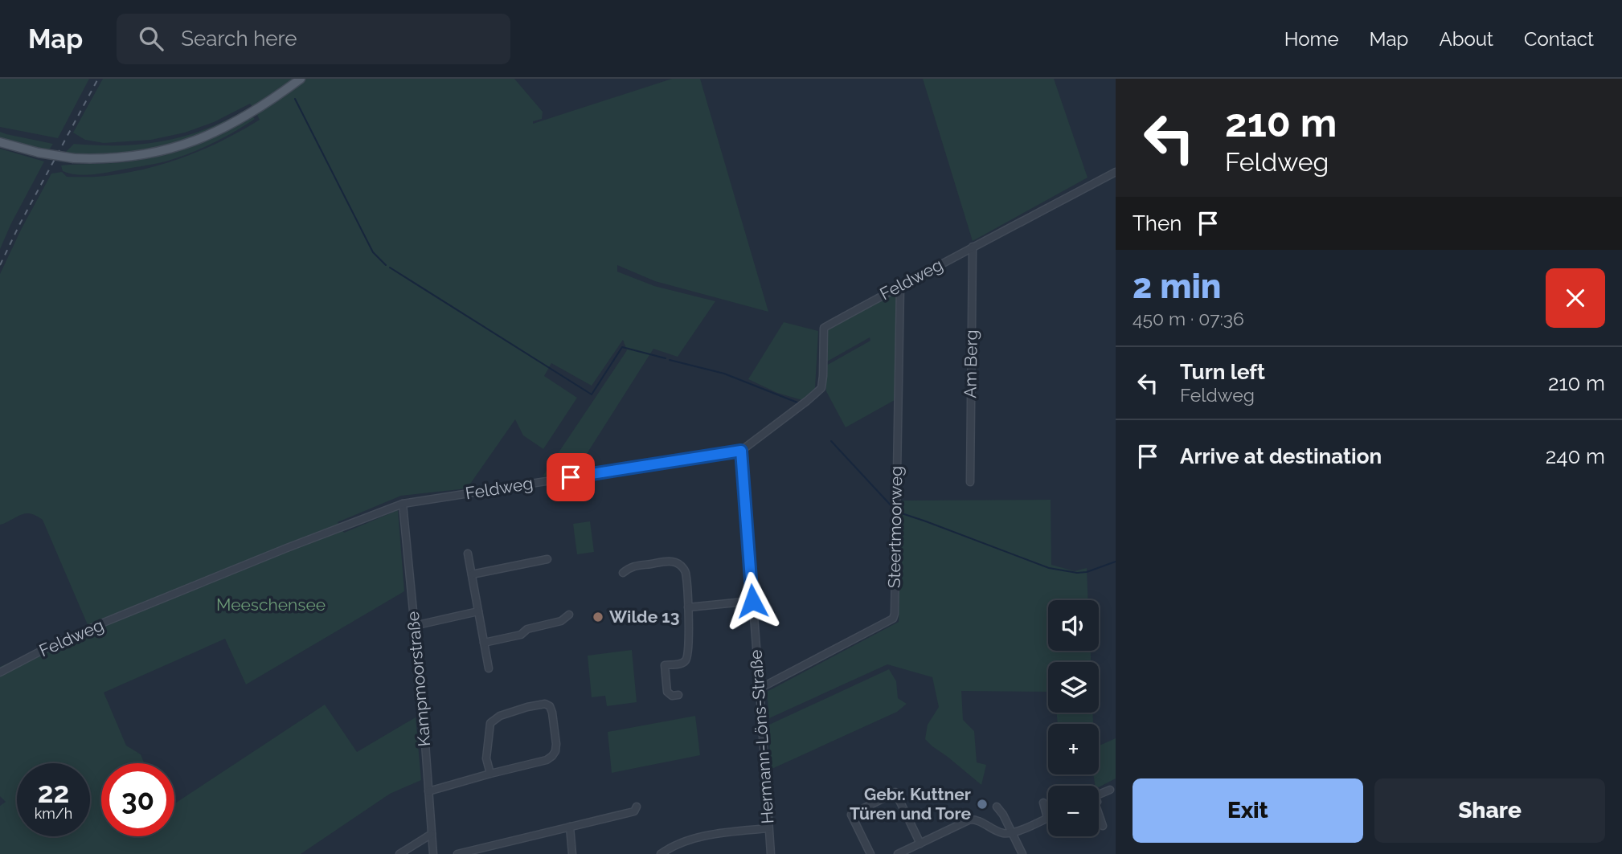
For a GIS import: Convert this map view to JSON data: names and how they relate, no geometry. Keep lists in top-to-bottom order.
{
  "streets": {
    "street": [
      "Feldweg",
      "Am Berg",
      "Steertmoorweg",
      "Kampmoorstraße",
      "Hermann-Löns-Straße"
    ]
  },
  "crossings": [
    ["Feldweg", "Am Berg"],
    ["Feldweg", "Steertmoorweg"],
    ["Feldweg", "Kampmoorstraße"],
    ["Feldweg", "Hermann-Löns-Straße"],
    ["Steertmoorweg", "Hermann-Löns-Straße"]
  ],
  "parks": ["Meeschensee"],
  "places": ["Wilde 13", "Gebr. Kuttner Türen und Tore"],
  "page": {
    "header": "Map",
    "search": "Search here",
    "nav": [
      "Home",
      "Map",
      "About",
      "Contact"
    ],
    "turn": ["210 m", "Feldweg"],
    "then": "Then",
    "heading": ["2 min", "450 m · 07:36"],
    "list": [
      {
        "name": "Turn left",
        "note": "Feldweg",
        "value": "210 m"
      },
      {
        "name": "Arrive at destination",
        "value": "240 m"
      }
    ],
    "map_buttons": ["+", "−"],
    "speed": "22 km/h",
    "limit": "30",
    "buttons": ["Exit", "Share"]
  }
}
